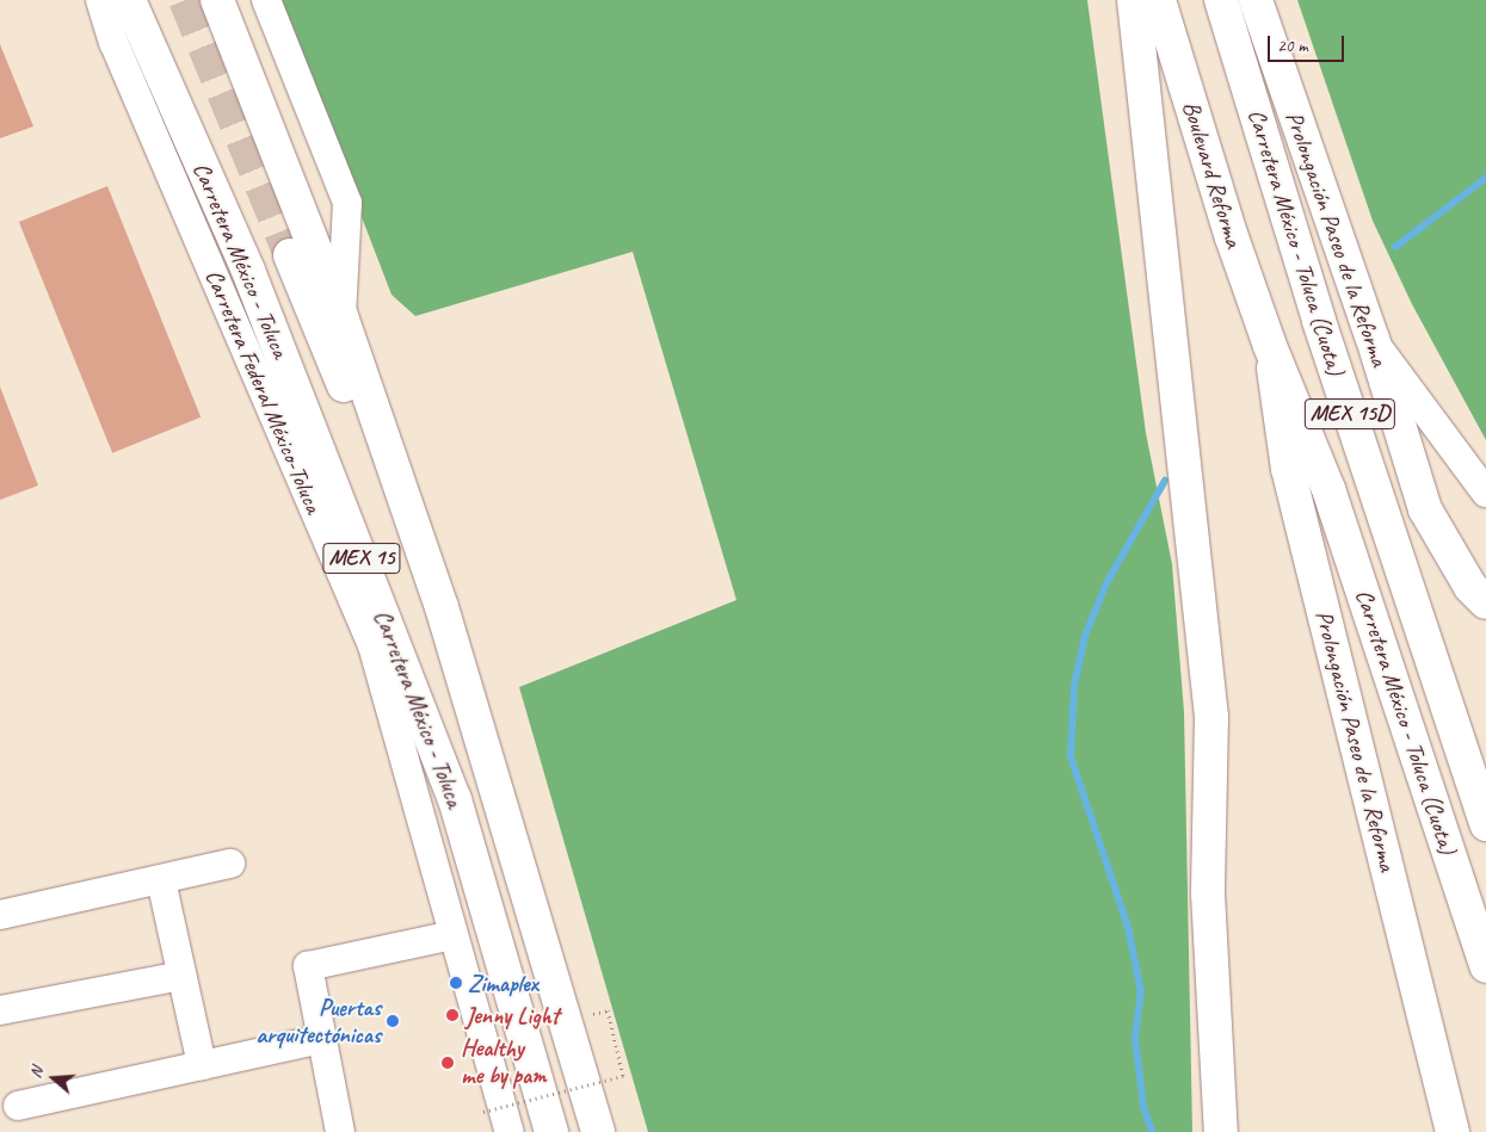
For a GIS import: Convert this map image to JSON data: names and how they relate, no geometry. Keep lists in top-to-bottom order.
{
  "streets": {
    "main road": [
      "Boulevard Reforma",
      "Prolongación Paseo de la Reforma",
      "Carretera México - Toluca (Cuota)",
      "Carretera México - Toluca",
      "MEX 15D",
      "MEX 15"
    ],
    "street": ["Carretera Federal México-Toluca"]
  },
  "crossings": [
    ["Boulevard Reforma", "Prolongación Paseo de la Reforma"],
    ["Boulevard Reforma", "Carretera México - Toluca (Cuota)"],
    ["Prolongación Paseo de la Reforma", "Carretera México - Toluca (Cuota)"]
  ],
  "places": [
    "Zimaplex",
    "Jenny Light",
    "Puertas arquitectónicas",
    "Healthy me by pam"
  ],
  "scale_bar": "20 m",
  "north": "left"
}
